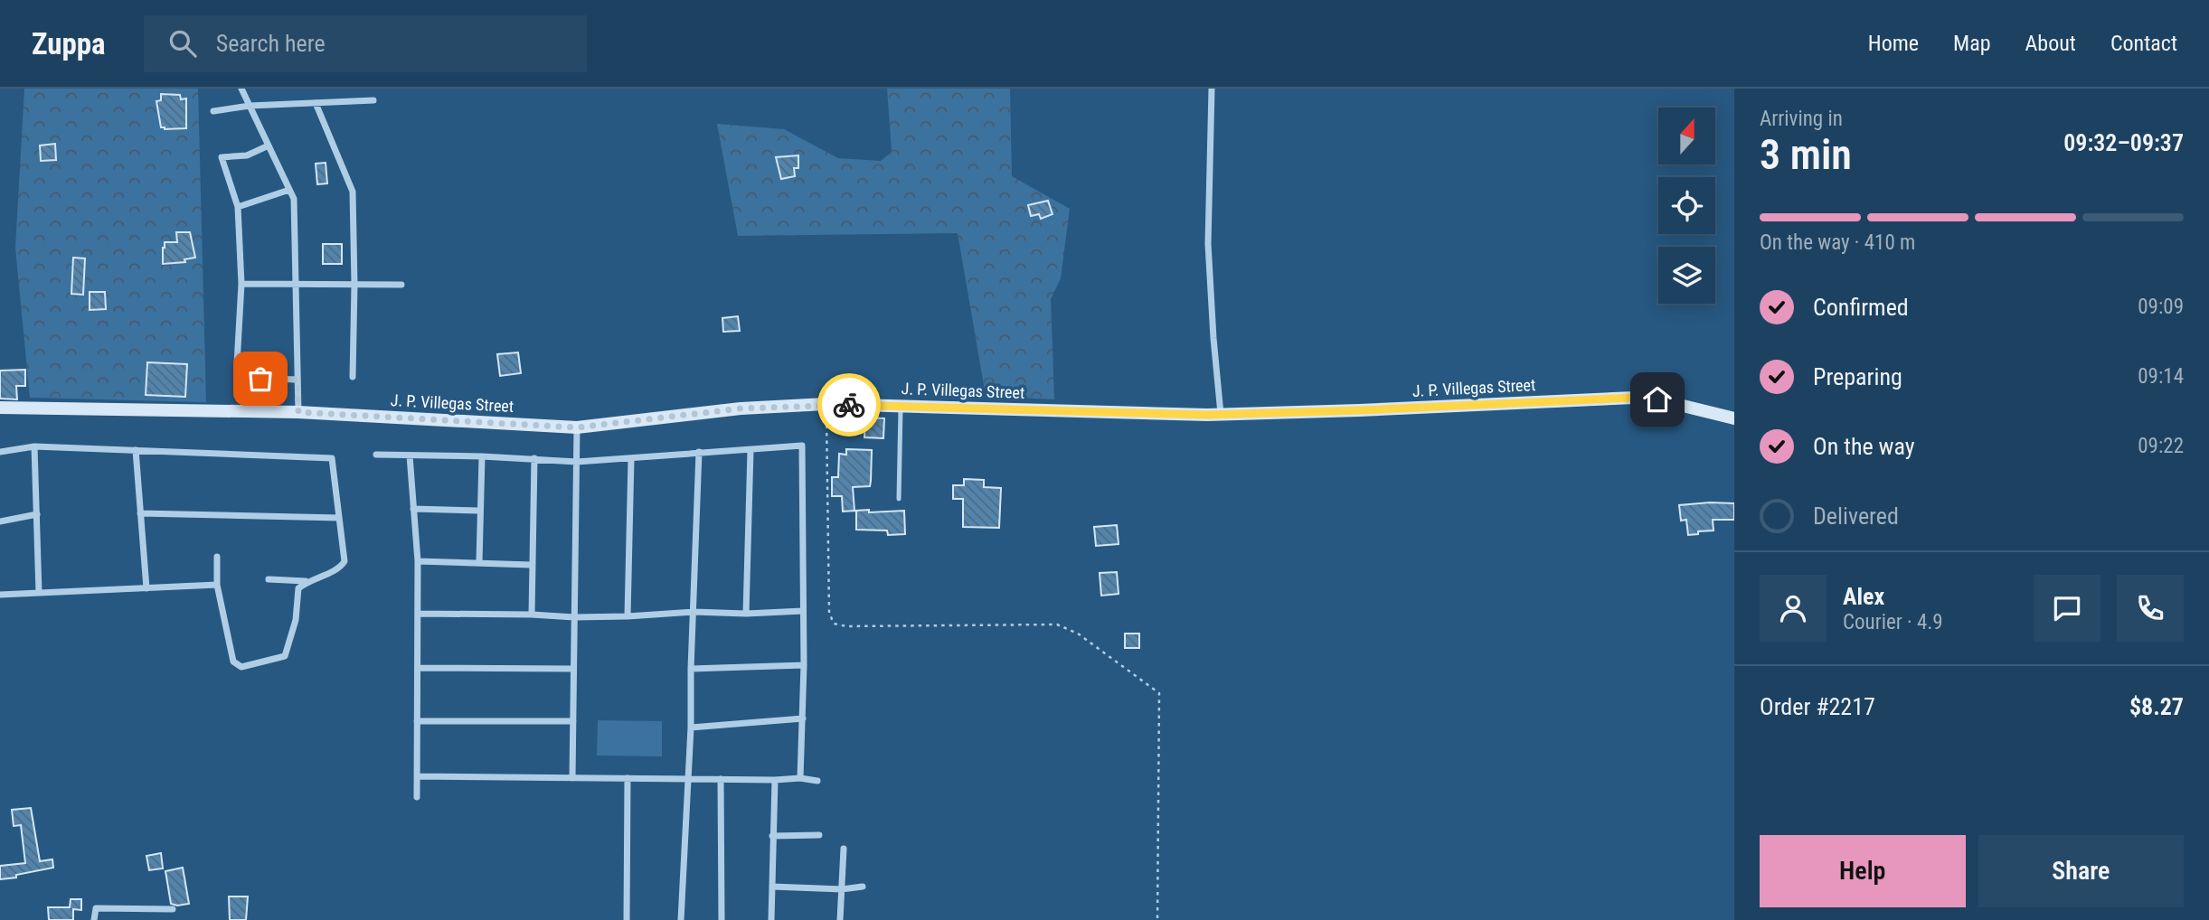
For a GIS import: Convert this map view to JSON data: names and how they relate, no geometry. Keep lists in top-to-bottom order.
{
  "streets": {
    "street": ["J. P. Villegas Street"]
  },
  "north": "top",
  "page": {
    "header": "Zuppa",
    "search": "Search here",
    "nav": [
      "Home",
      "Map",
      "About",
      "Contact"
    ],
    "heading": ["3 min", "Arriving in", "09:32–09:37"],
    "panel": [
      "Alex",
      "Courier · 4.9",
      "Order #2217",
      "$8.27"
    ],
    "bar": "On the way · 410 m",
    "list": [
      ["Confirmed", "09:09"],
      ["Preparing", "09:14"],
      ["On the way", "09:22"],
      "Delivered"
    ],
    "buttons": ["Help", "Share"]
  }
}
